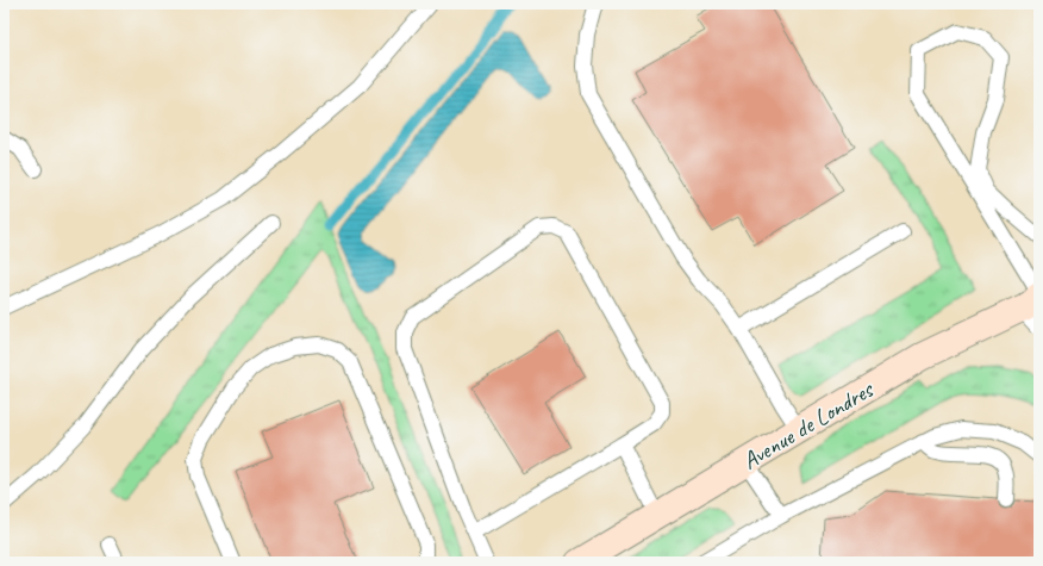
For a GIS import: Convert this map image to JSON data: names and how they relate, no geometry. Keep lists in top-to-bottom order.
{
  "streets": {
    "street": ["Avenue de Londres"]
  }
}
